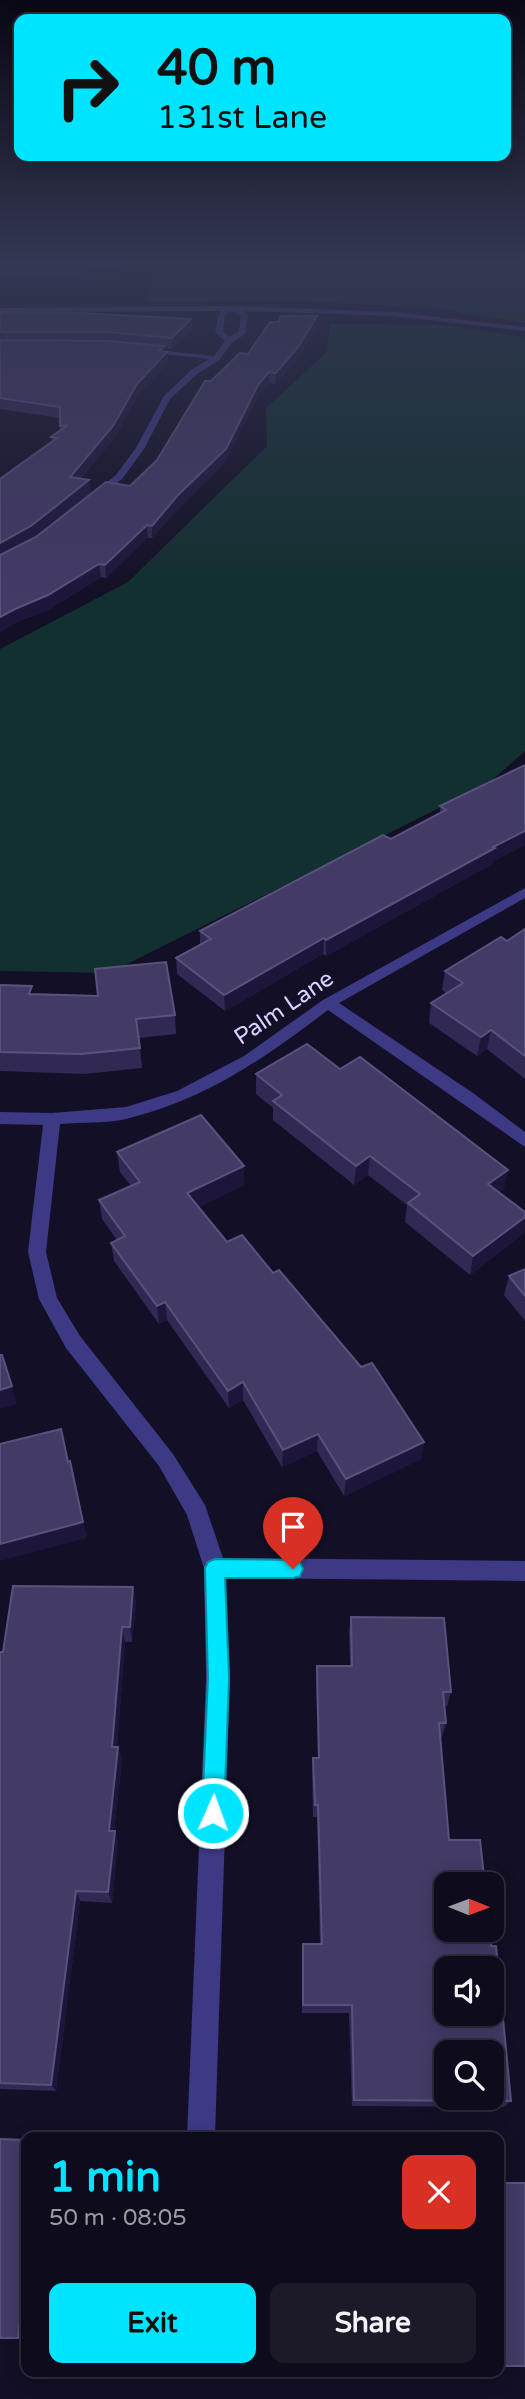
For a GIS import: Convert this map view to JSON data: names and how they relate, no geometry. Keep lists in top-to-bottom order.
{
  "streets": {
    "street": ["Palm Lane"]
  },
  "north": "right",
  "page": {
    "turn": ["40 m", "131st Lane"],
    "heading": ["1 min", "50 m · 08:05"],
    "buttons": ["Exit", "Share"]
  }
}
